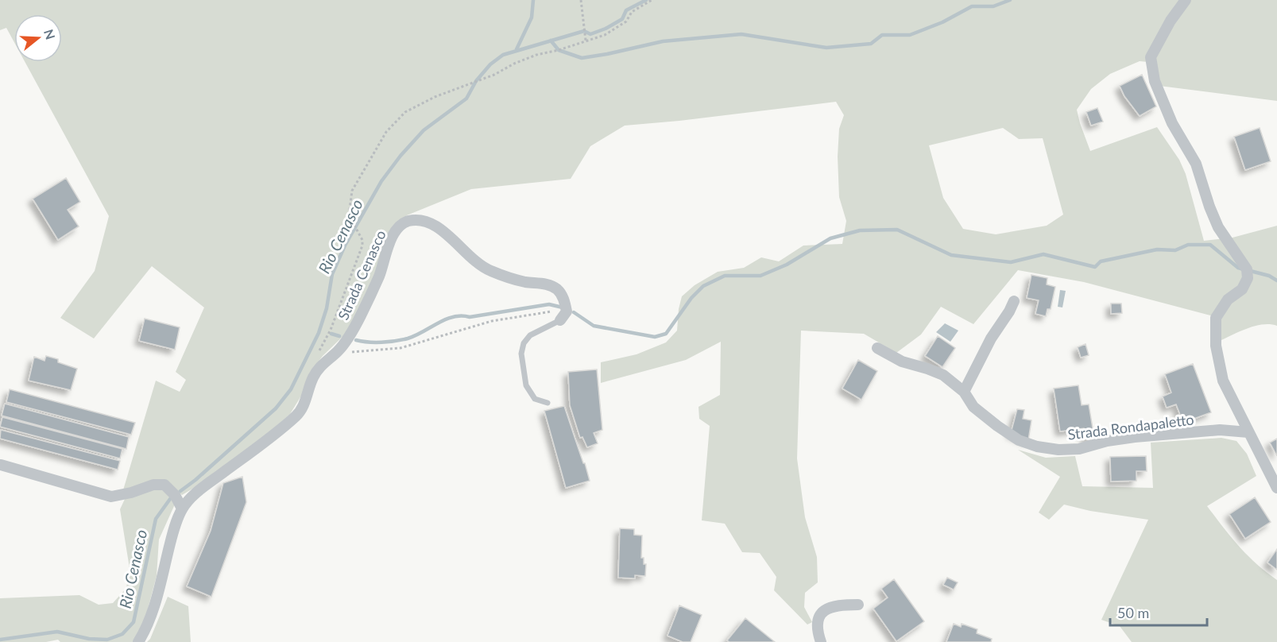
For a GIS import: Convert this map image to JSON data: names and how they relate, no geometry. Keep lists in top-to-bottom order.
{
  "streets": {
    "street": ["Strada Cenasco", "Strada Rondapaletto"]
  },
  "water": ["Rio Cenasco"],
  "scale_bar": "50 m",
  "north": "right"
}
